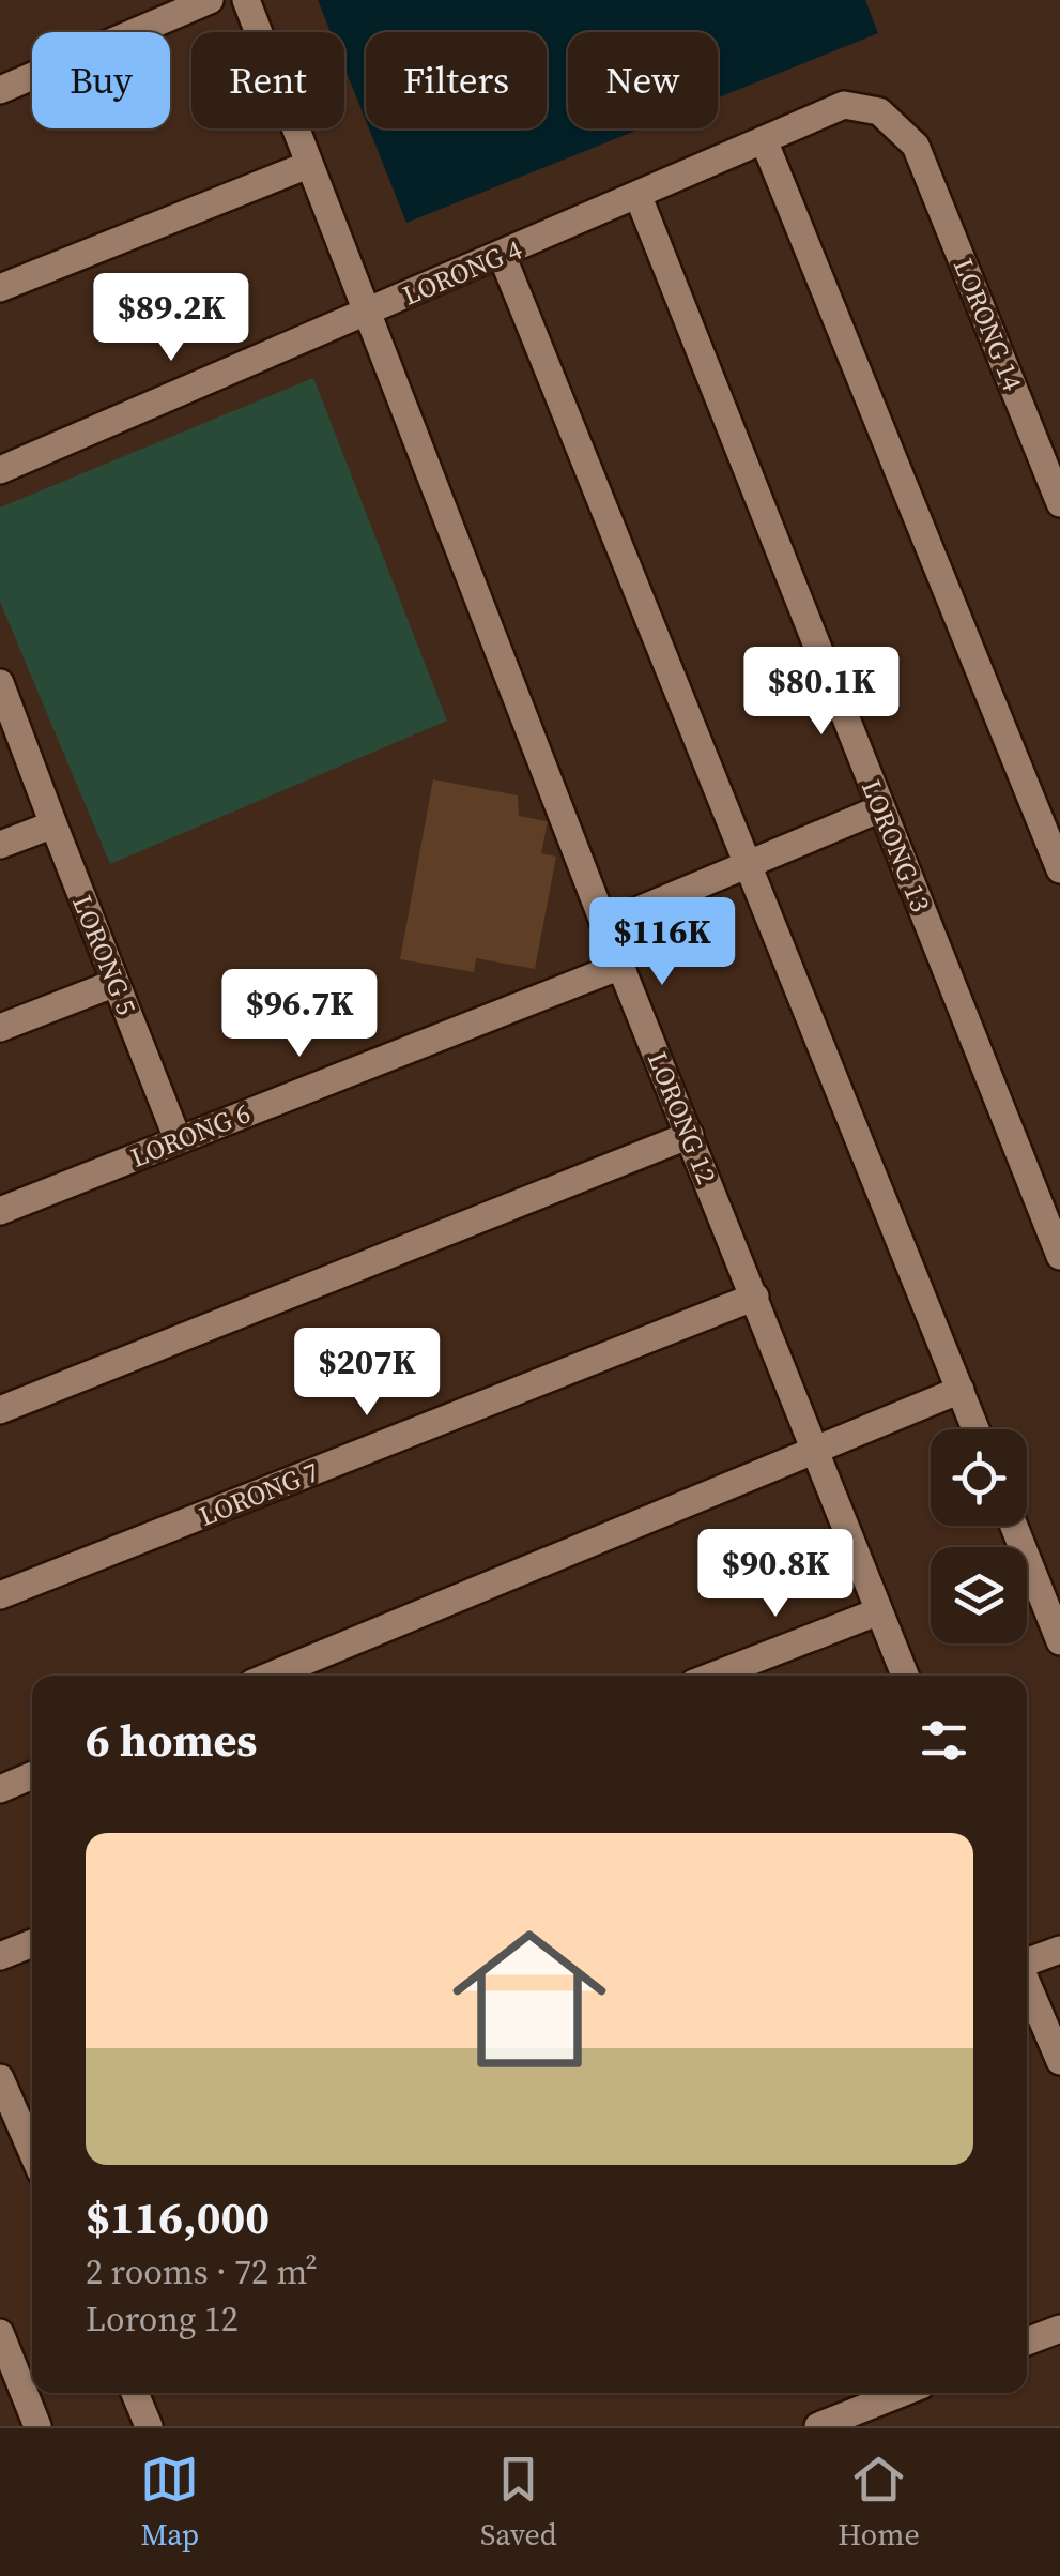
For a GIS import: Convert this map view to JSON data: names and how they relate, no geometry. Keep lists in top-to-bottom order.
{
  "streets": {
    "street": [
      "LORONG 4",
      "LORONG 14",
      "LORONG 13",
      "LORONG 5",
      "LORONG 12",
      "LORONG 6",
      "LORONG 7"
    ]
  },
  "crossings": [
    ["LORONG 4", "LORONG 14"],
    ["LORONG 4", "LORONG 13"],
    ["LORONG 4", "LORONG 12"],
    ["LORONG 5", "LORONG 6"],
    ["LORONG 12", "LORONG 6"],
    ["LORONG 12", "LORONG 7"]
  ],
  "page": {
    "chip": [
      "Buy",
      "Rent",
      "Filters",
      "New"
    ],
    "price": [
      "$89.2K",
      "$80.1K",
      "$116K",
      "$96.7K",
      "$207K",
      "$90.8K"
    ],
    "heading": "6 homes",
    "list": [
      {
        "name": "$116,000",
        "note": "2 rooms · 72 m² · Lorong 12"
      }
    ],
    "tabs": ["Map", "Saved", "Home"]
  }
}
